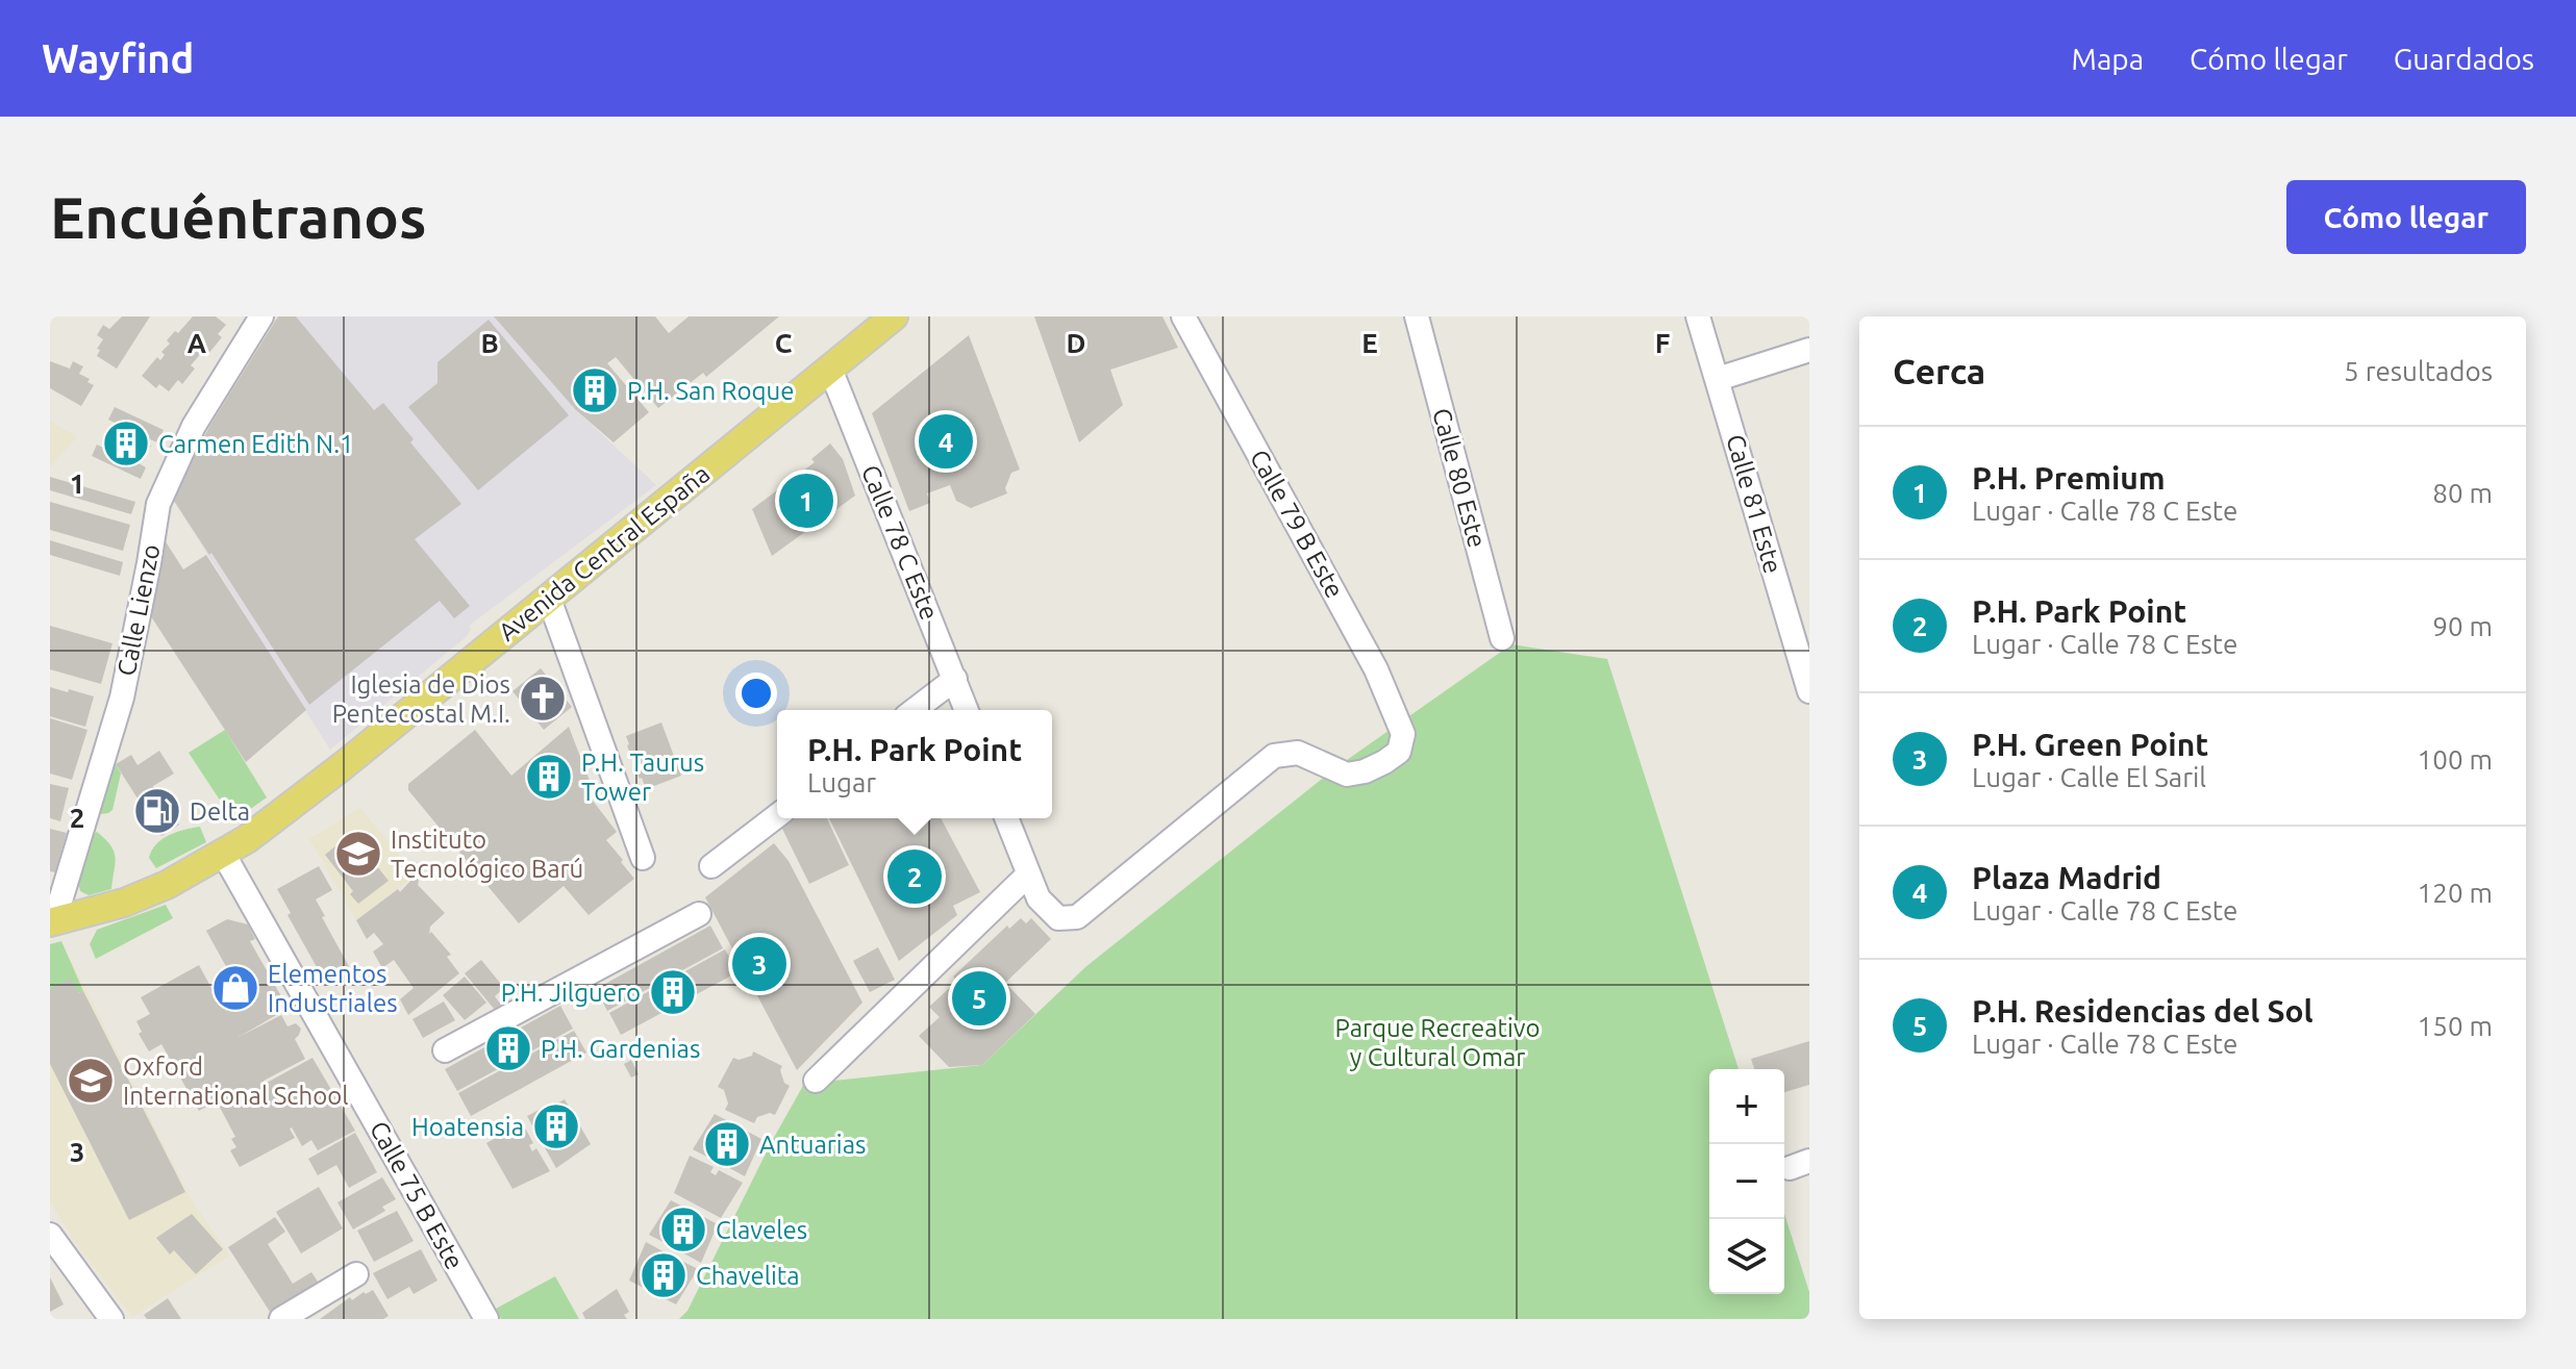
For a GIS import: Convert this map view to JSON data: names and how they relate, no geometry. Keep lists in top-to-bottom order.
{
  "streets": {
    "main road": ["Avenida Central España"],
    "street": [
      "Calle 80 Este",
      "Calle 81 Este",
      "Calle 79 B Este",
      "Calle 78 C Este",
      "Calle Lienzo",
      "Calle 75 B Este"
    ]
  },
  "crossings": [
    ["Calle 78 C Este", "Avenida Central España"],
    ["Avenida Central España", "Calle Lienzo"],
    ["Avenida Central España", "Calle 75 B Este"]
  ],
  "parks": ["Parque Recreativo y Cultural Omar"],
  "places": {
    "building": [
      "P.H. San Roque",
      "Carmen Edith N.1",
      "P.H. Taurus Tower",
      "P.H. Jilguero",
      "P.H. Gardenias",
      "Hoatensia",
      "Antuarias",
      "Claveles",
      "Chavelita"
    ],
    "church": ["Iglesia de Dios Pentecostal M.I."],
    "fuel station": ["Delta"],
    "school or university": ["Instituto Tecnológico Barú", "Oxford International School"],
    "shop": ["Elementos Industriales"]
  },
  "page": {
    "header": "Wayfind",
    "nav": ["Mapa", "Cómo llegar", "Guardados"],
    "buttons": "Cómo llegar",
    "title": "Encuéntranos",
    "heading": ["Cerca", "5 resultados"],
    "pins": [
      "4",
      "1",
      "2",
      "3",
      "5"
    ],
    "list": [
      {
        "mark": "1",
        "name": "P.H. Premium",
        "note": "Lugar · Calle 78 C Este",
        "value": "80 m"
      },
      {
        "mark": "2",
        "name": "P.H. Park Point",
        "note": "Lugar · Calle 78 C Este",
        "value": "90 m"
      },
      {
        "mark": "3",
        "name": "P.H. Green Point",
        "note": "Lugar · Calle El Saril",
        "value": "100 m"
      },
      {
        "mark": "4",
        "name": "Plaza Madrid",
        "note": "Lugar · Calle 78 C Este",
        "value": "120 m"
      },
      {
        "mark": "5",
        "name": "P.H. Residencias del Sol",
        "note": "Lugar · Calle 78 C Este",
        "value": "150 m"
      }
    ],
    "popup": ["P.H. Park Point", "Lugar"],
    "map_buttons": ["+", "−"]
  },
  "grid": {
    "columns": [
      "A",
      "B",
      "C",
      "D",
      "E",
      "F"
    ],
    "rows": ["1", "2", "3"]
  }
}
